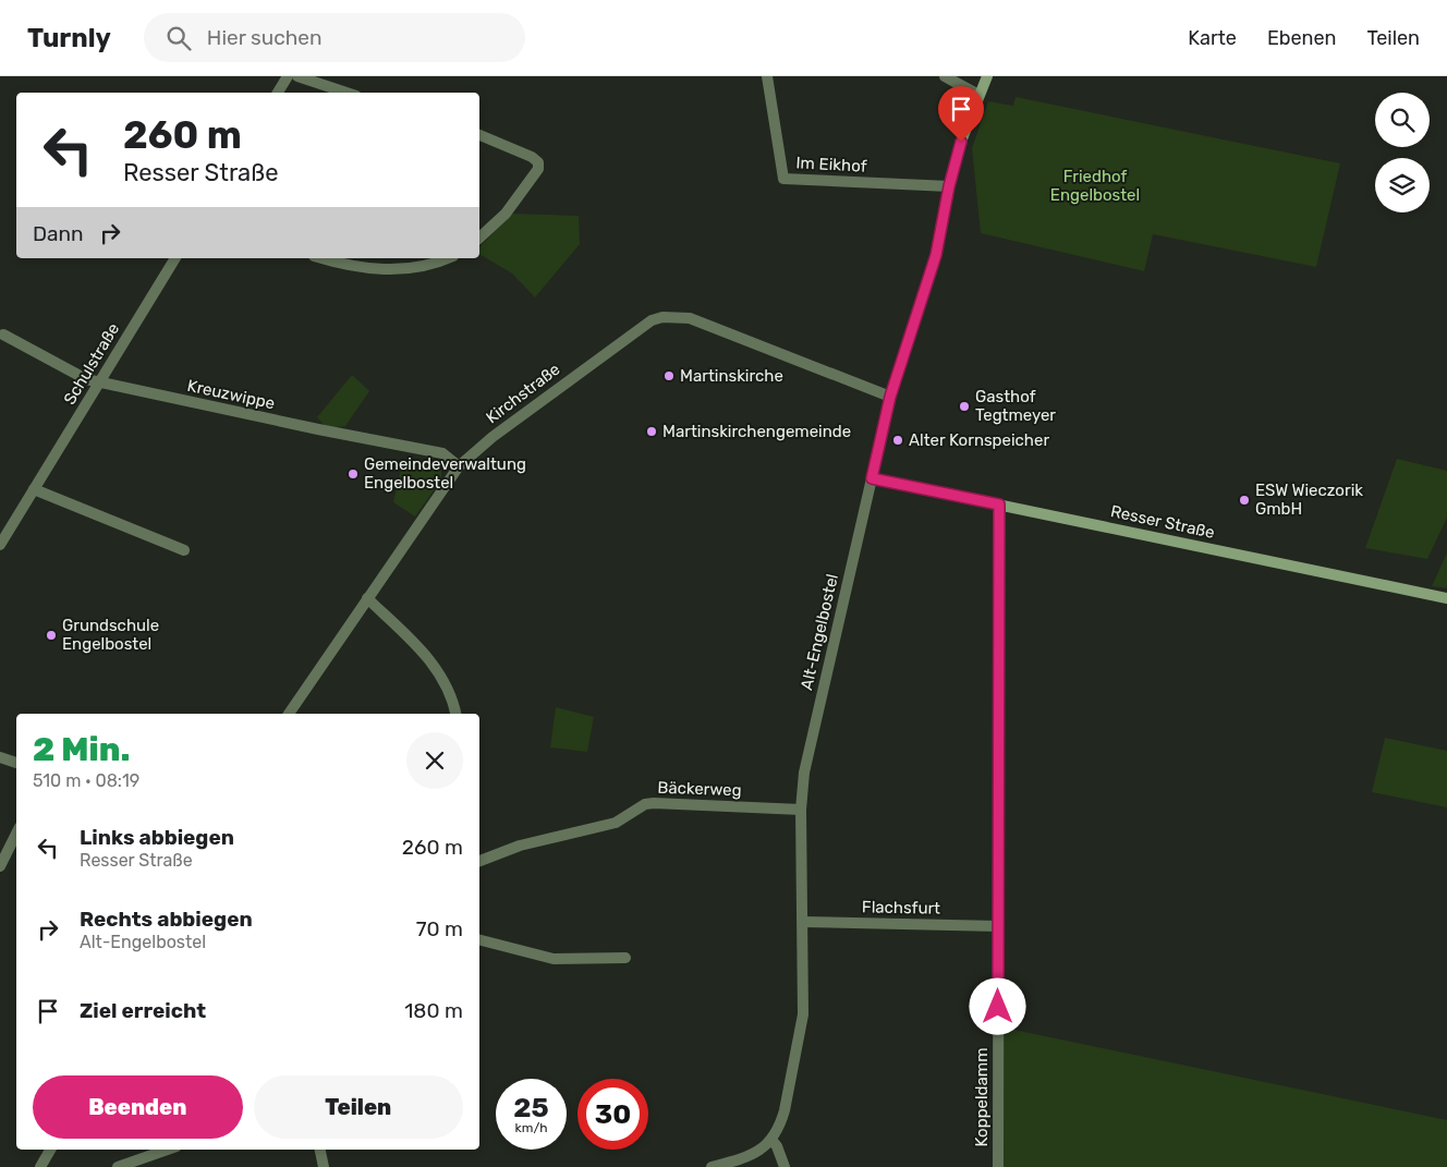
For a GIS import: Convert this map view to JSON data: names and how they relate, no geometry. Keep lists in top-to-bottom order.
{
  "streets": {
    "main road": ["Resser Straße", "Alt-Engelbostel"],
    "street": [
      "Im Eikhof",
      "Schulstraße",
      "Kirchstraße",
      "Kreuzwippe",
      "Bäckerweg",
      "Flachsfurt",
      "Koppeldamm"
    ]
  },
  "crossings": [
    ["Im Eikhof", "Alt-Engelbostel"],
    ["Schulstraße", "Kreuzwippe"],
    ["Kirchstraße", "Kreuzwippe"],
    ["Kirchstraße", "Alt-Engelbostel"],
    ["Resser Straße", "Alt-Engelbostel"],
    ["Resser Straße", "Koppeldamm"],
    ["Alt-Engelbostel", "Bäckerweg"],
    ["Alt-Engelbostel", "Flachsfurt"],
    ["Flachsfurt", "Koppeldamm"]
  ],
  "parks": ["Friedhof Engelbostel"],
  "places": [
    "Martinskirche",
    "Gasthof Tegtmeyer",
    "Martinskirchengemeinde",
    "Alter Kornspeicher",
    "Gemeindeverwaltung Engelbostel",
    "ESW Wieczorik GmbH",
    "Grundschule Engelbostel"
  ],
  "page": {
    "header": "Turnly",
    "search": "Hier suchen",
    "nav": ["Karte", "Ebenen", "Teilen"],
    "turn": ["260 m", "Resser Straße"],
    "then": "Dann",
    "heading": ["2 Min.", "510 m · 08:19"],
    "list": [
      {
        "name": "Links abbiegen",
        "note": "Resser Straße",
        "value": "260 m"
      },
      {
        "name": "Rechts abbiegen",
        "note": "Alt-Engelbostel",
        "value": "70 m"
      },
      {
        "name": "Ziel erreicht",
        "value": "180 m"
      }
    ],
    "buttons": ["Beenden", "Teilen"],
    "speed": "25 km/h",
    "limit": "30"
  }
}
